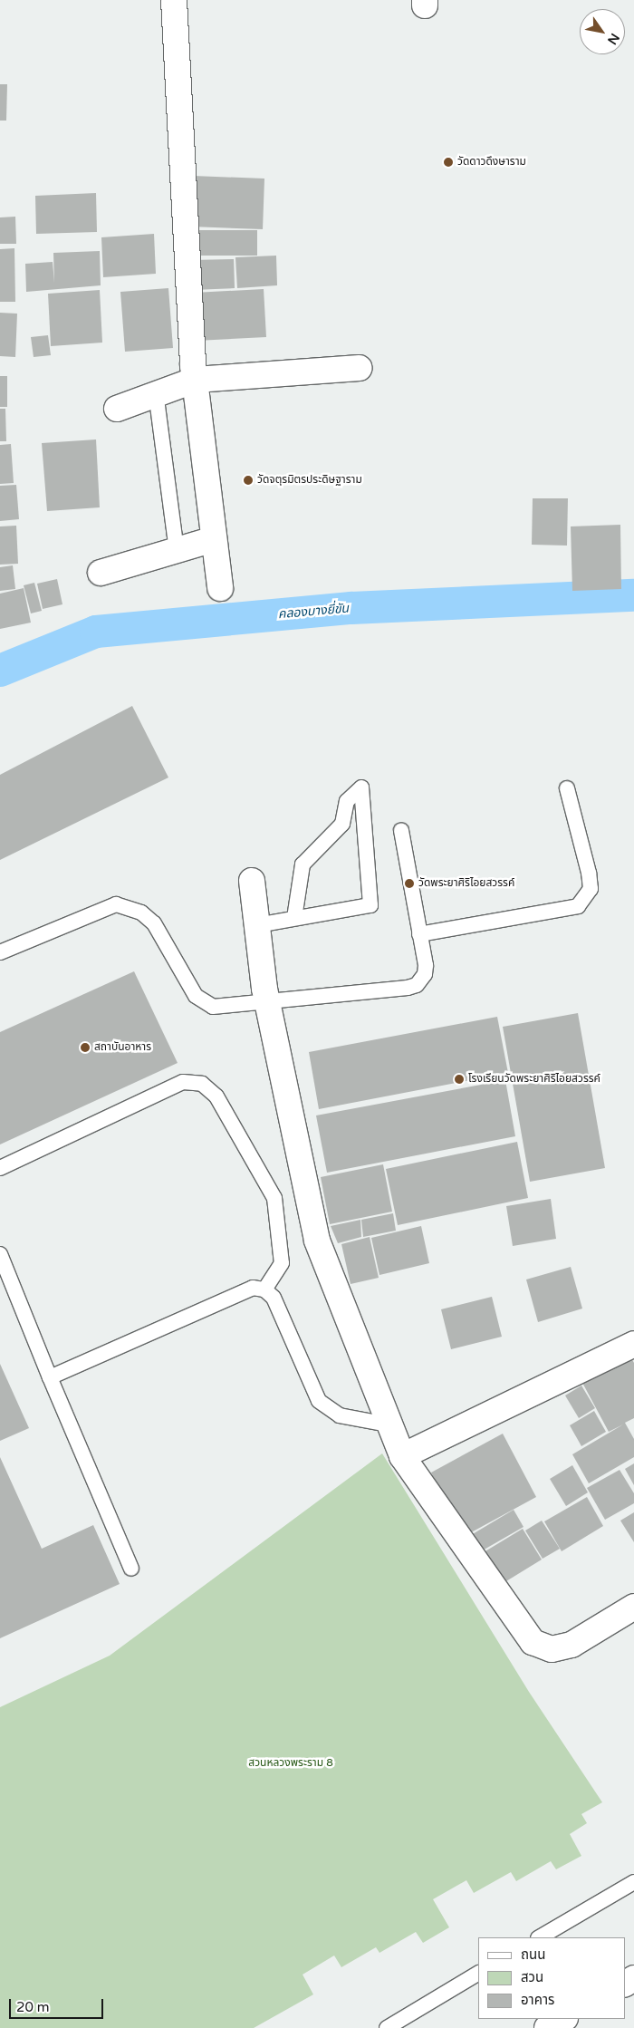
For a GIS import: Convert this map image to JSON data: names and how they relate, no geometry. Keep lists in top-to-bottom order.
{
  "water": ["คลองบางยี่ขัน"],
  "parks": ["สวนหลวงพระราม 8"],
  "places": [
    "วัดดาวดึงษาราม",
    "วัดจตุรมิตรประดิษฐาราม",
    "วัดพระยาศิริไอยสวรรค์",
    "สถาบันอาหาร",
    "โรงเรียนวัดพระยาศิริไอยสวรรค์"
  ],
  "legend": ["ถนน", "สวน", "อาคาร"],
  "scale_bar": "20 m",
  "north": "bottom right"
}
